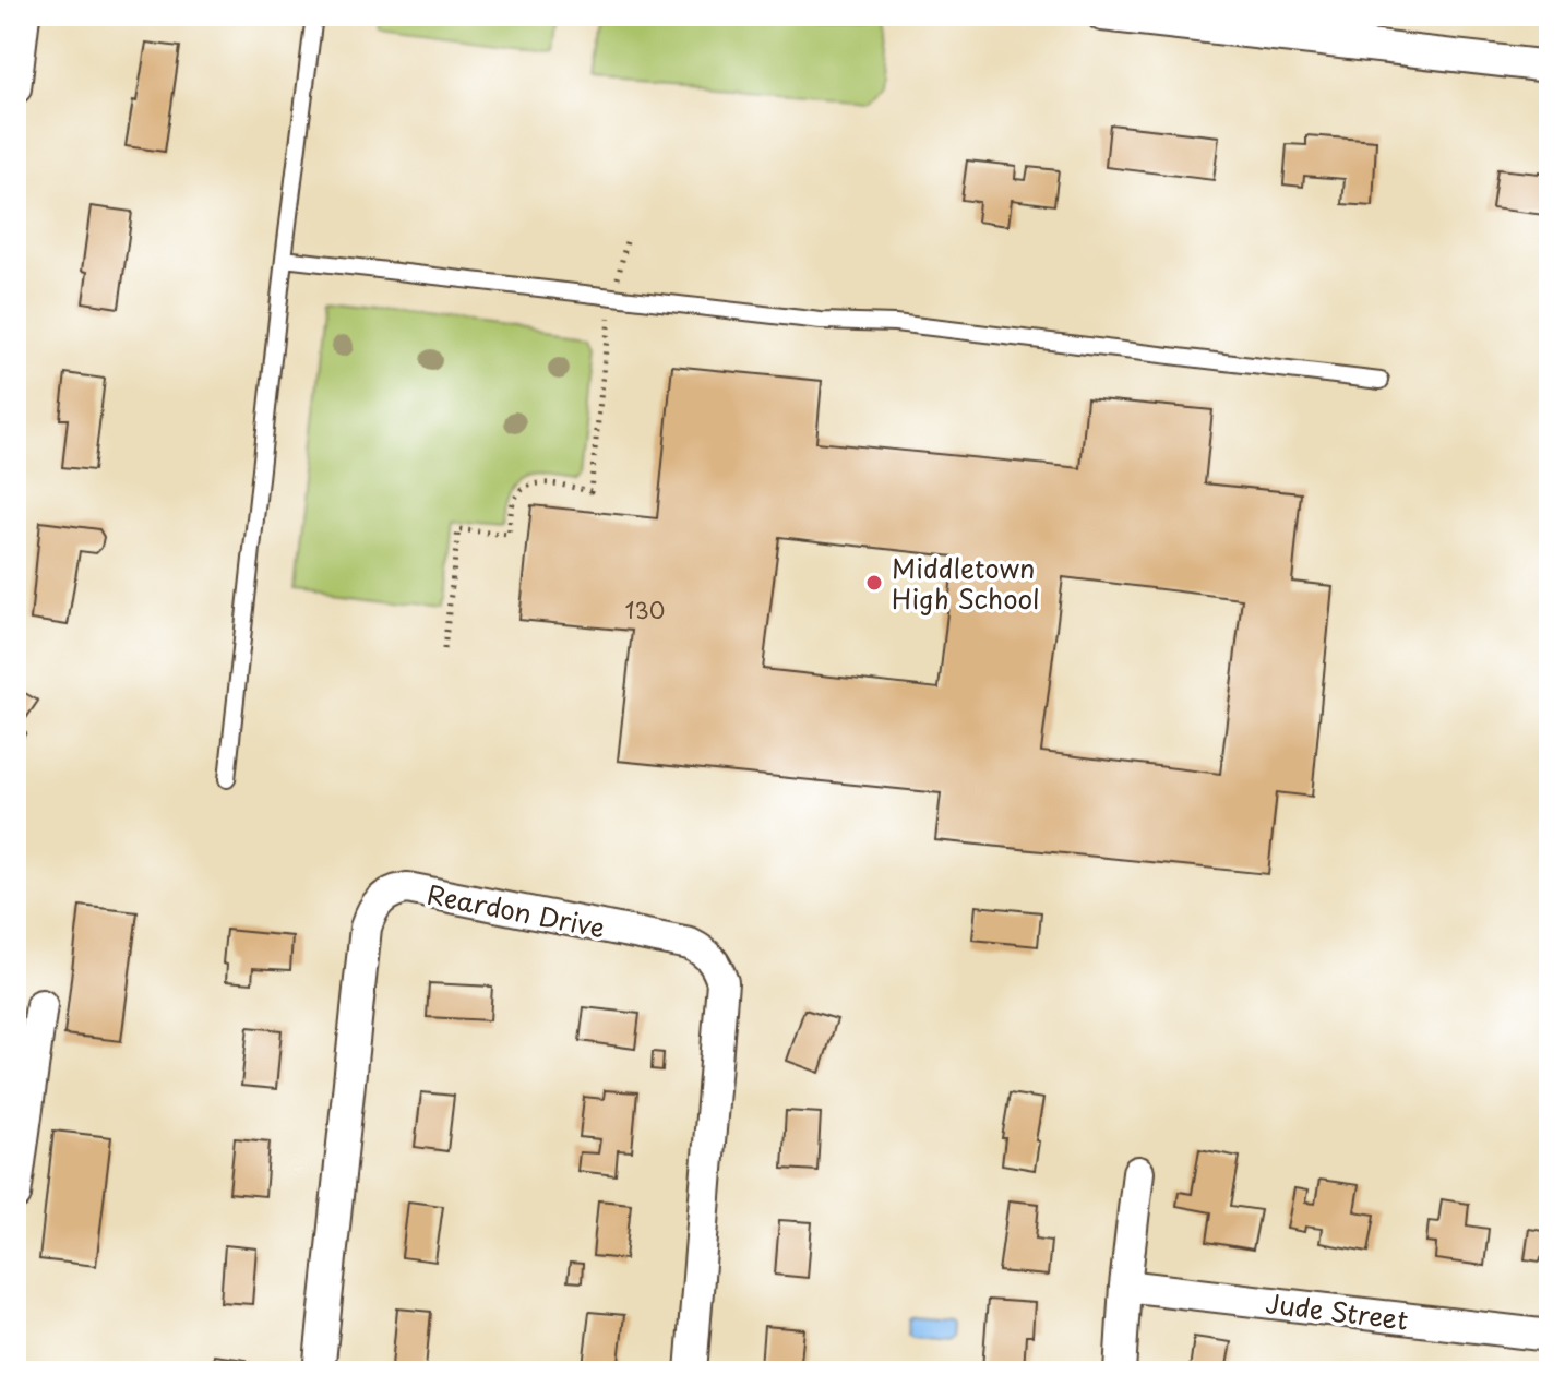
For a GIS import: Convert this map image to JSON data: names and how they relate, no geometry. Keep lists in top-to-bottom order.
{
  "streets": {
    "street": ["Reardon Drive", "Jude Street"]
  },
  "places": ["Middletown High School"],
  "house_numbers": ["130"]
}
